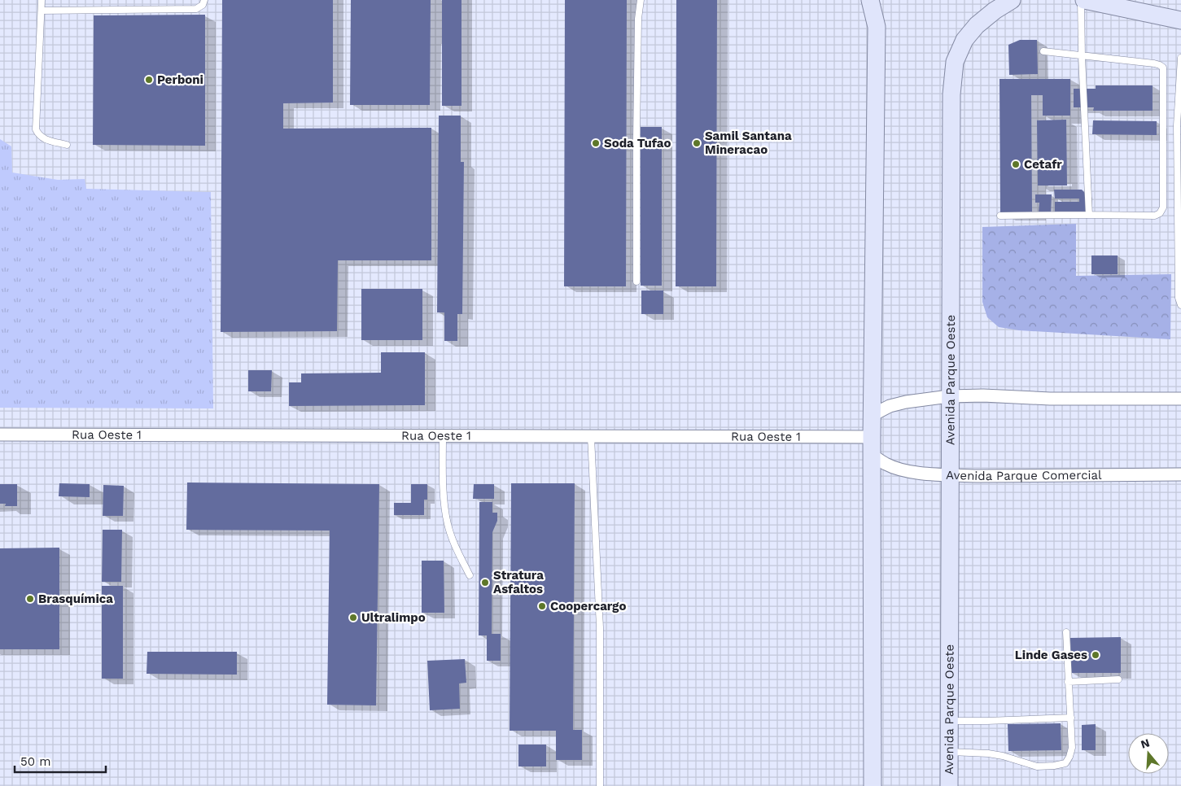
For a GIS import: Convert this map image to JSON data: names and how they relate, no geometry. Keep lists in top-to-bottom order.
{
  "streets": {
    "street": ["Avenida Parque Oeste", "Rua Oeste 1", "Avenida Parque Comercial"]
  },
  "crossings": [
    ["Avenida Parque Oeste", "Avenida Parque Comercial"]
  ],
  "places": [
    "Perboni",
    "Soda Tufao",
    "Samil Santana Mineracao",
    "Cetafr",
    "Stratura Asfaltos",
    "Brasquímica",
    "Coopercargo",
    "Ultralimpo",
    "Linde Gases"
  ],
  "scale_bar": "50 m",
  "north": "top"
}
